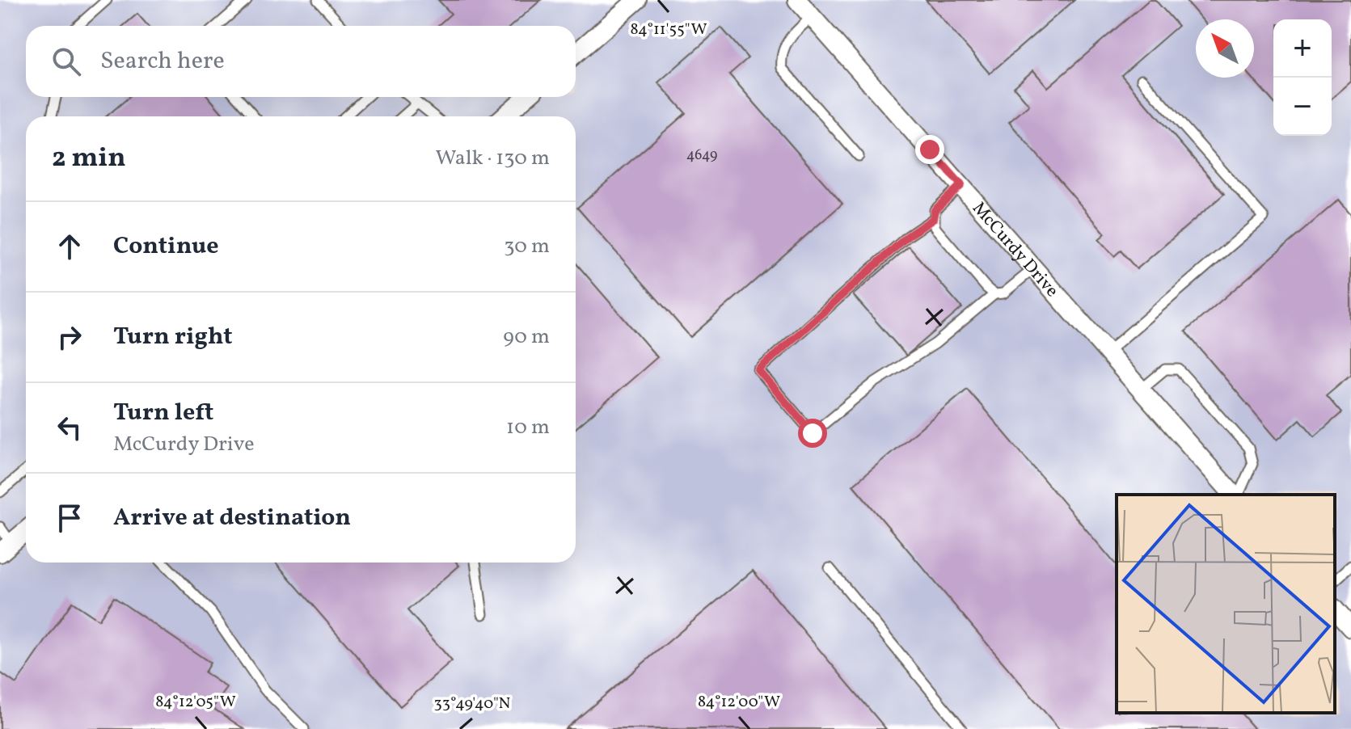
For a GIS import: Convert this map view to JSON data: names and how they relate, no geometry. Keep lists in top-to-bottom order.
{
  "streets": {
    "street": ["McCurdy Drive"]
  },
  "house_numbers": ["4649"],
  "north": "top left",
  "page": {
    "map_buttons": ["+", "−"],
    "search": "Search here",
    "heading": ["2 min", "Walk · 130 m"],
    "list": [
      ["Continue", "30 m"],
      ["Turn right", "90 m"],
      ["Turn left", "McCurdy Drive", "10 m"],
      "Arrive at destination"
    ]
  },
  "coordinates": [
    "84°11'55\"W",
    "84°12'05\"W",
    "84°12'00\"W",
    "33°49'40\"N"
  ]
}
